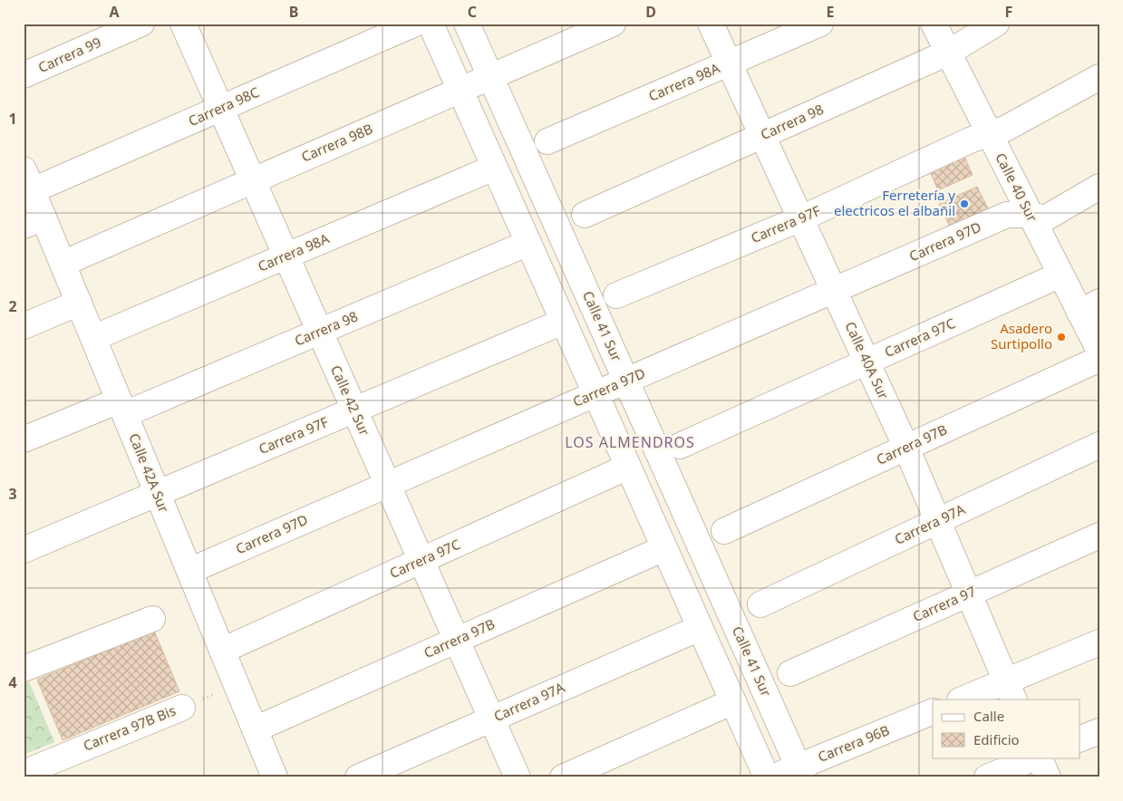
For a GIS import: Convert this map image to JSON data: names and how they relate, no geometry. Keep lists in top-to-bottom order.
{
  "streets": {
    "street": [
      "Carrera 99",
      "Carrera 98A",
      "Carrera 98C",
      "Carrera 98",
      "Carrera 98B",
      "Calle 40 Sur",
      "Carrera 97F",
      "Carrera 97D",
      "Calle 41 Sur",
      "Carrera 97C",
      "Calle 40A Sur",
      "Calle 42 Sur",
      "Carrera 97B",
      "Calle 42A Sur",
      "Carrera 97A",
      "Carrera 97",
      "Carrera 97B Bis",
      "Carrera 96B"
    ]
  },
  "crossings": [
    ["Carrera 98A", "Calle 40A Sur"],
    ["Carrera 98A", "Calle 42 Sur"],
    ["Carrera 98A", "Calle 42A Sur"],
    ["Carrera 98C", "Calle 42 Sur"],
    ["Carrera 98C", "Calle 42A Sur"],
    ["Carrera 98", "Calle 40 Sur"],
    ["Carrera 98", "Calle 40A Sur"],
    ["Carrera 98", "Calle 42 Sur"],
    ["Carrera 98", "Calle 42A Sur"],
    ["Carrera 98B", "Calle 41 Sur"],
    ["Carrera 98B", "Calle 42 Sur"],
    ["Carrera 98B", "Calle 42A Sur"],
    ["Calle 40 Sur", "Carrera 97F"],
    ["Calle 40 Sur", "Carrera 97D"],
    ["Calle 40 Sur", "Carrera 97C"],
    ["Carrera 97F", "Calle 40A Sur"],
    ["Carrera 97F", "Calle 42 Sur"],
    ["Carrera 97F", "Calle 42A Sur"],
    ["Carrera 97D", "Calle 41 Sur"],
    ["Carrera 97D", "Calle 40A Sur"],
    ["Carrera 97D", "Calle 42 Sur"],
    ["Carrera 97D", "Calle 42A Sur"],
    ["Calle 41 Sur", "Carrera 96B"],
    ["Carrera 97C", "Calle 40A Sur"],
    ["Carrera 97C", "Calle 42 Sur"],
    ["Carrera 97C", "Calle 42A Sur"],
    ["Calle 40A Sur", "Carrera 97B"],
    ["Calle 40A Sur", "Carrera 97A"],
    ["Calle 40A Sur", "Carrera 97"],
    ["Calle 42 Sur", "Carrera 97B"],
    ["Calle 42 Sur", "Carrera 97A"],
    ["Carrera 97B", "Calle 42A Sur"],
    ["Calle 42A Sur", "Carrera 97B Bis"]
  ],
  "districts": ["LOS ALMENDROS"],
  "places": ["Ferretería y electricos el albañil", "Asadero Surtipollo"],
  "legend": ["Calle", "Edificio"],
  "grid": {
    "columns": [
      "A",
      "B",
      "C",
      "D",
      "E",
      "F"
    ],
    "rows": [
      "1",
      "2",
      "3",
      "4"
    ]
  }
}
